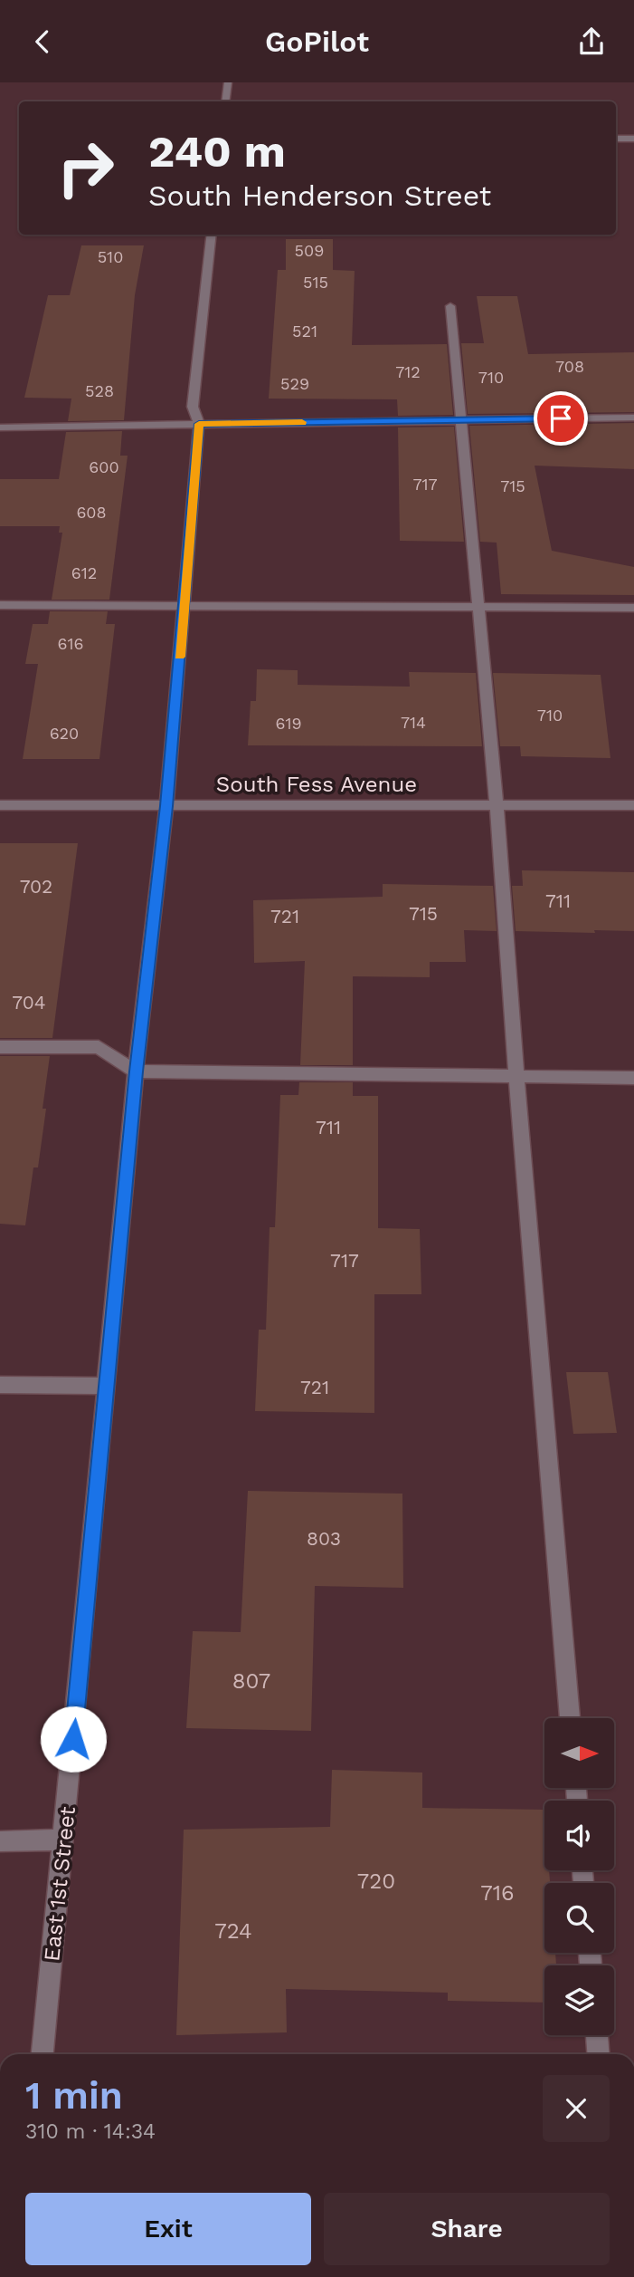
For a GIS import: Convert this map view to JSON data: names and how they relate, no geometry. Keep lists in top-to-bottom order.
{
  "streets": {
    "street": ["South Fess Avenue", "East 1st Street"]
  },
  "crossings": [
    ["South Fess Avenue", "East 1st Street"]
  ],
  "house_numbers": [
    "509",
    "510",
    "515",
    "521",
    "708",
    "712",
    "710",
    "529",
    "528",
    "600",
    "717",
    "715",
    "608",
    "612",
    "616",
    "710",
    "714",
    "619",
    "620",
    "702",
    "711",
    "715",
    "721",
    "704",
    "711",
    "717",
    "721",
    "803",
    "807",
    "720",
    "716",
    "724"
  ],
  "north": "right",
  "page": {
    "header": "GoPilot",
    "turn": ["240 m", "South Henderson Street"],
    "heading": ["1 min", "310 m · 14:34"],
    "buttons": ["Exit", "Share"]
  }
}
